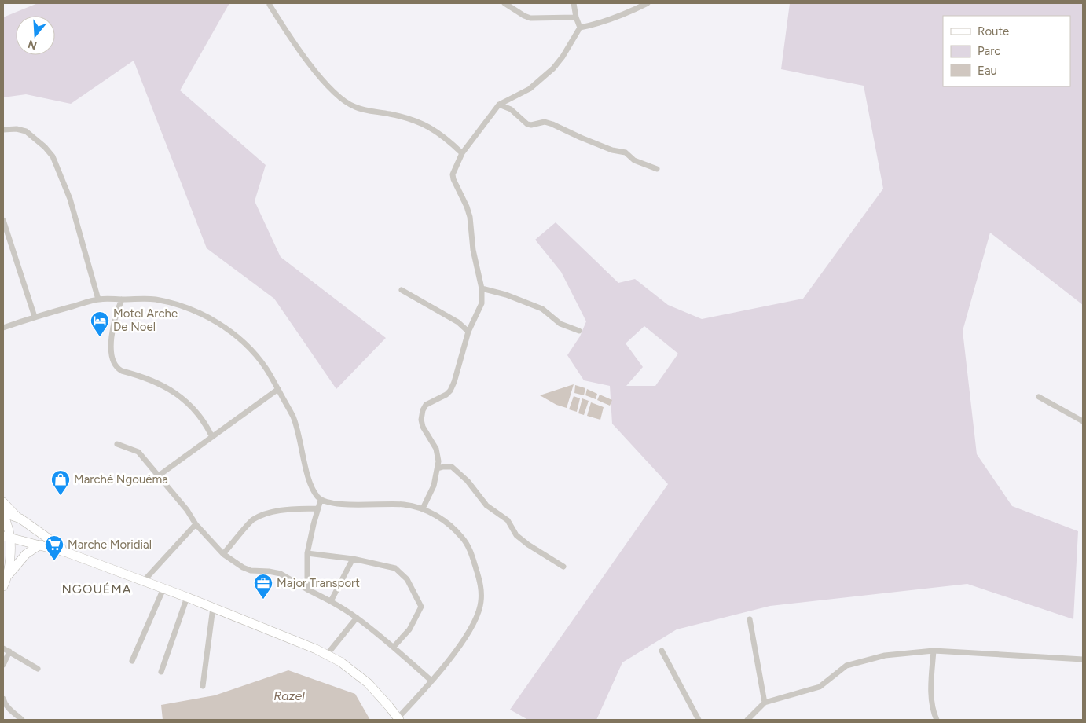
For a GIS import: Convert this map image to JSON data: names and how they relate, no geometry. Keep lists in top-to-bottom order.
{
  "districts": ["NGOUÉMA"],
  "water": ["Razel"],
  "places": {
    "hotel": ["Motel Arche De Noel"],
    "shop": ["Marché Ngouéma"],
    "supermarket": ["Marche Moridial"],
    "office": ["Major Transport"]
  },
  "legend": ["Route", "Parc", "Eau"],
  "north": "bottom"
}
